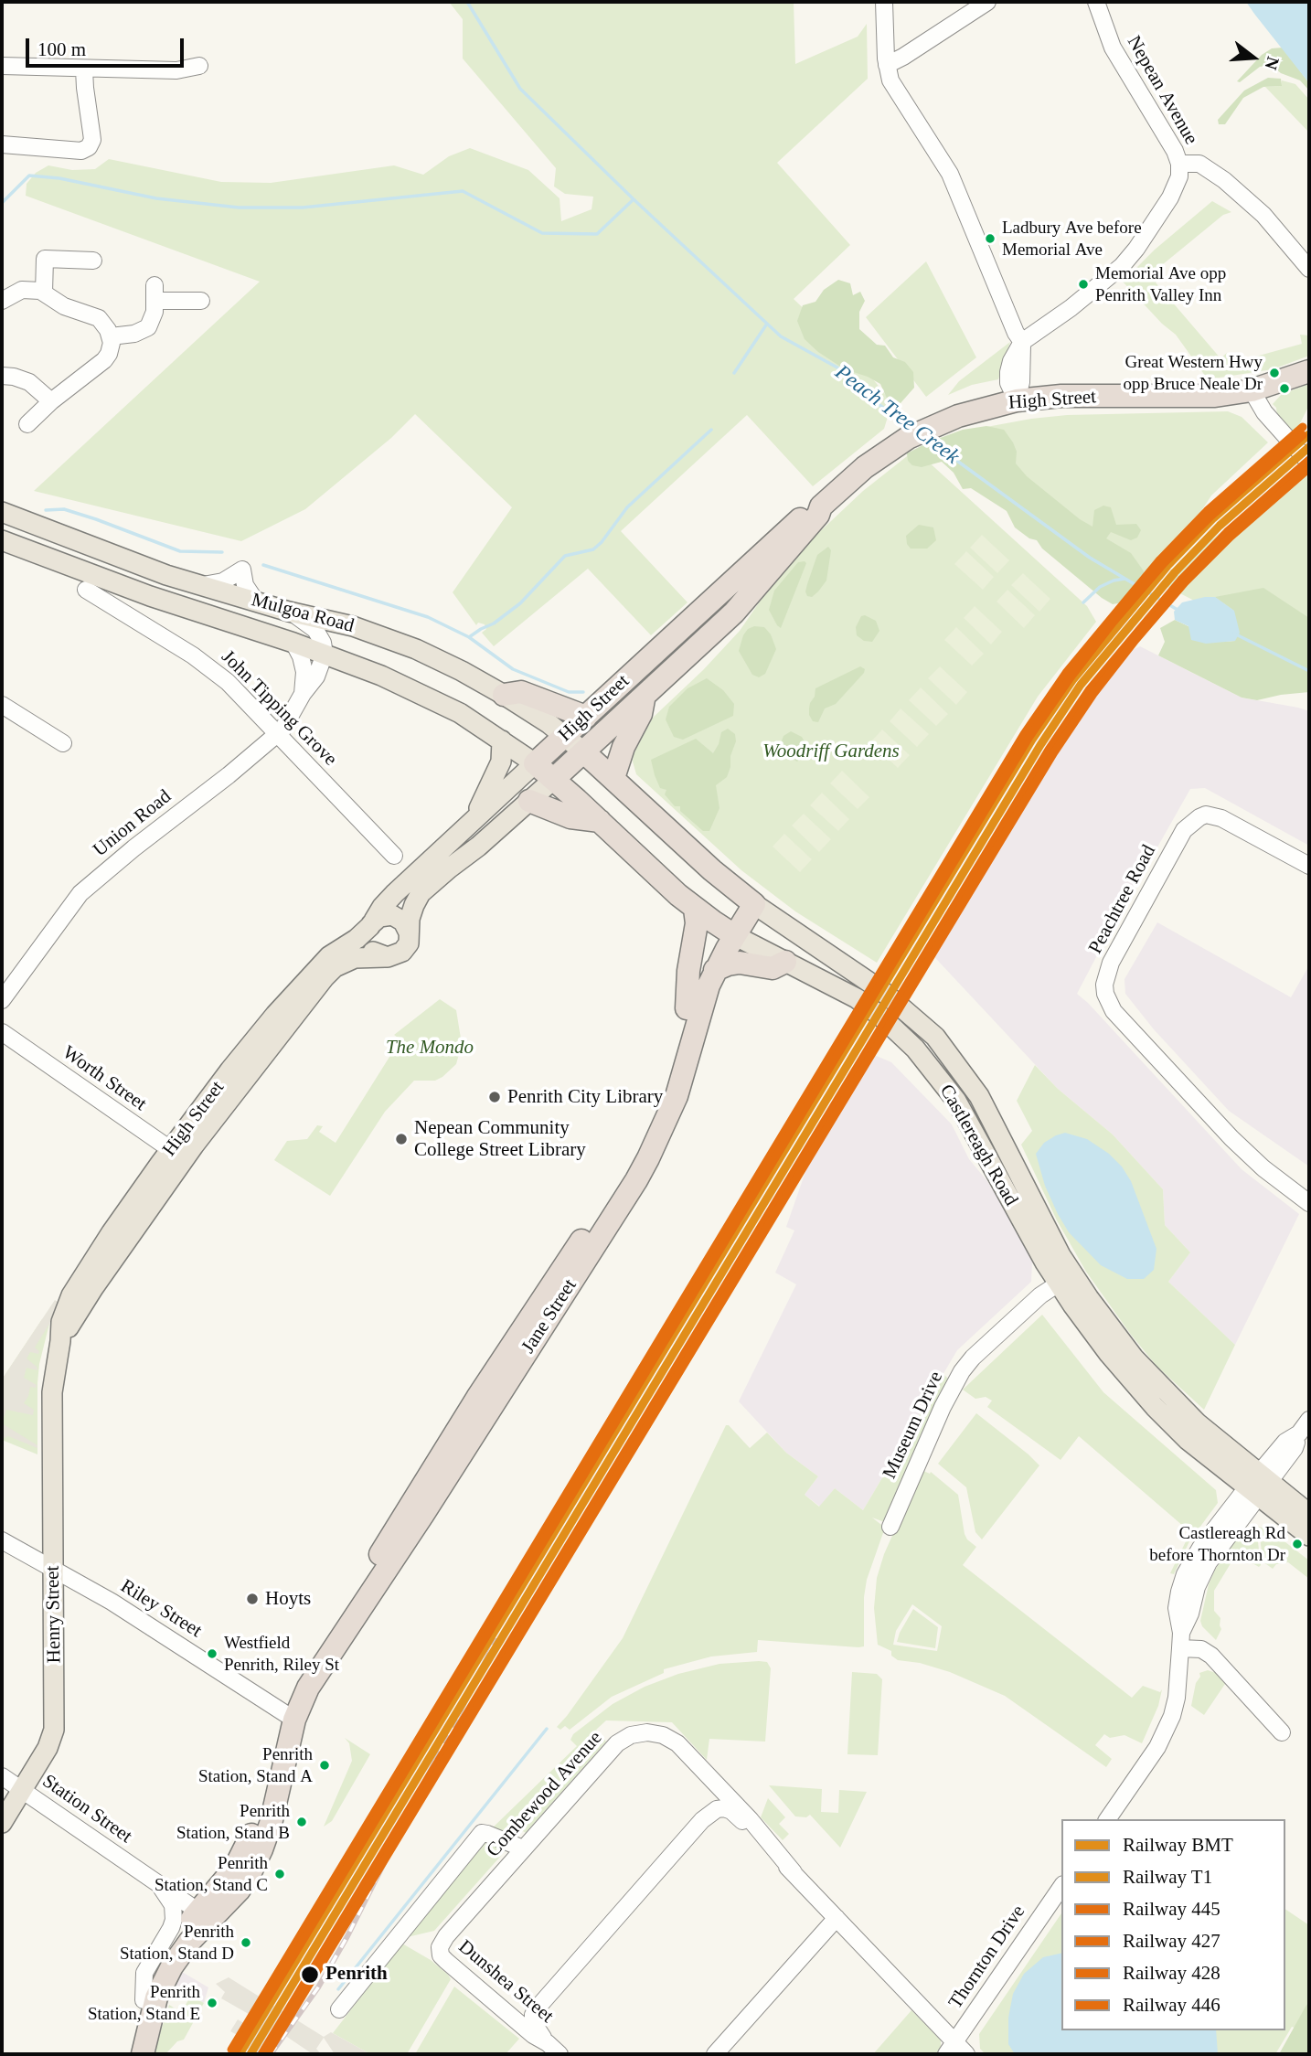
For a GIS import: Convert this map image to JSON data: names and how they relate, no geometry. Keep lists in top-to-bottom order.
{
  "streets": {
    "highway": ["High Street", "Castlereagh Road", "Jane Street"],
    "main road": ["Mulgoa Road", "Henry Street"],
    "street": [
      "Nepean Avenue",
      "John Tipping Grove",
      "Union Road",
      "Peachtree Road",
      "Worth Street",
      "Museum Drive",
      "Riley Street",
      "Combewood Avenue",
      "Station Street",
      "Thornton Drive",
      "Dunshea Street"
    ]
  },
  "crossings": [
    ["High Street", "Mulgoa Road"],
    ["High Street", "Worth Street"],
    ["High Street", "Castlereagh Road"],
    ["High Street", "Henry Street"],
    ["Mulgoa Road", "Union Road"],
    ["Mulgoa Road", "Castlereagh Road"],
    ["John Tipping Grove", "Union Road"],
    ["Castlereagh Road", "Jane Street"],
    ["Castlereagh Road", "Museum Drive"],
    ["Jane Street", "Riley Street"],
    ["Riley Street", "Henry Street"],
    ["Henry Street", "Station Street"],
    ["Combewood Avenue", "Thornton Drive"],
    ["Combewood Avenue", "Dunshea Street"]
  ],
  "water": ["Peach Tree Creek"],
  "parks": ["Woodriff Gardens", "The Mondo"],
  "places": [
    "Ladbury Ave before Memorial Ave",
    "Memorial Ave opp Penrith Valley Inn",
    "Great Western Hwy opp Bruce Neale Dr",
    "Penrith City Library",
    "Nepean Community College Street Library",
    "Castlereagh Rd before Thornton Dr",
    "Hoyts",
    "Westfield Penrith, Riley St",
    "Penrith Station, Stand A",
    "Penrith Station, Stand B",
    "Penrith Station, Stand C",
    "Penrith Station, Stand D",
    "Penrith",
    "Penrith Station, Stand E"
  ],
  "lines": [
    "rail line 445",
    "rail line BMT",
    "rail line 428",
    "rail line T1",
    "rail line 427",
    "rail line 446"
  ],
  "legend": [
    "Railway BMT",
    "Railway T1",
    "Railway 445",
    "Railway 427",
    "Railway 428",
    "Railway 446"
  ],
  "scale_bar": "100 m",
  "north": "right"
}
